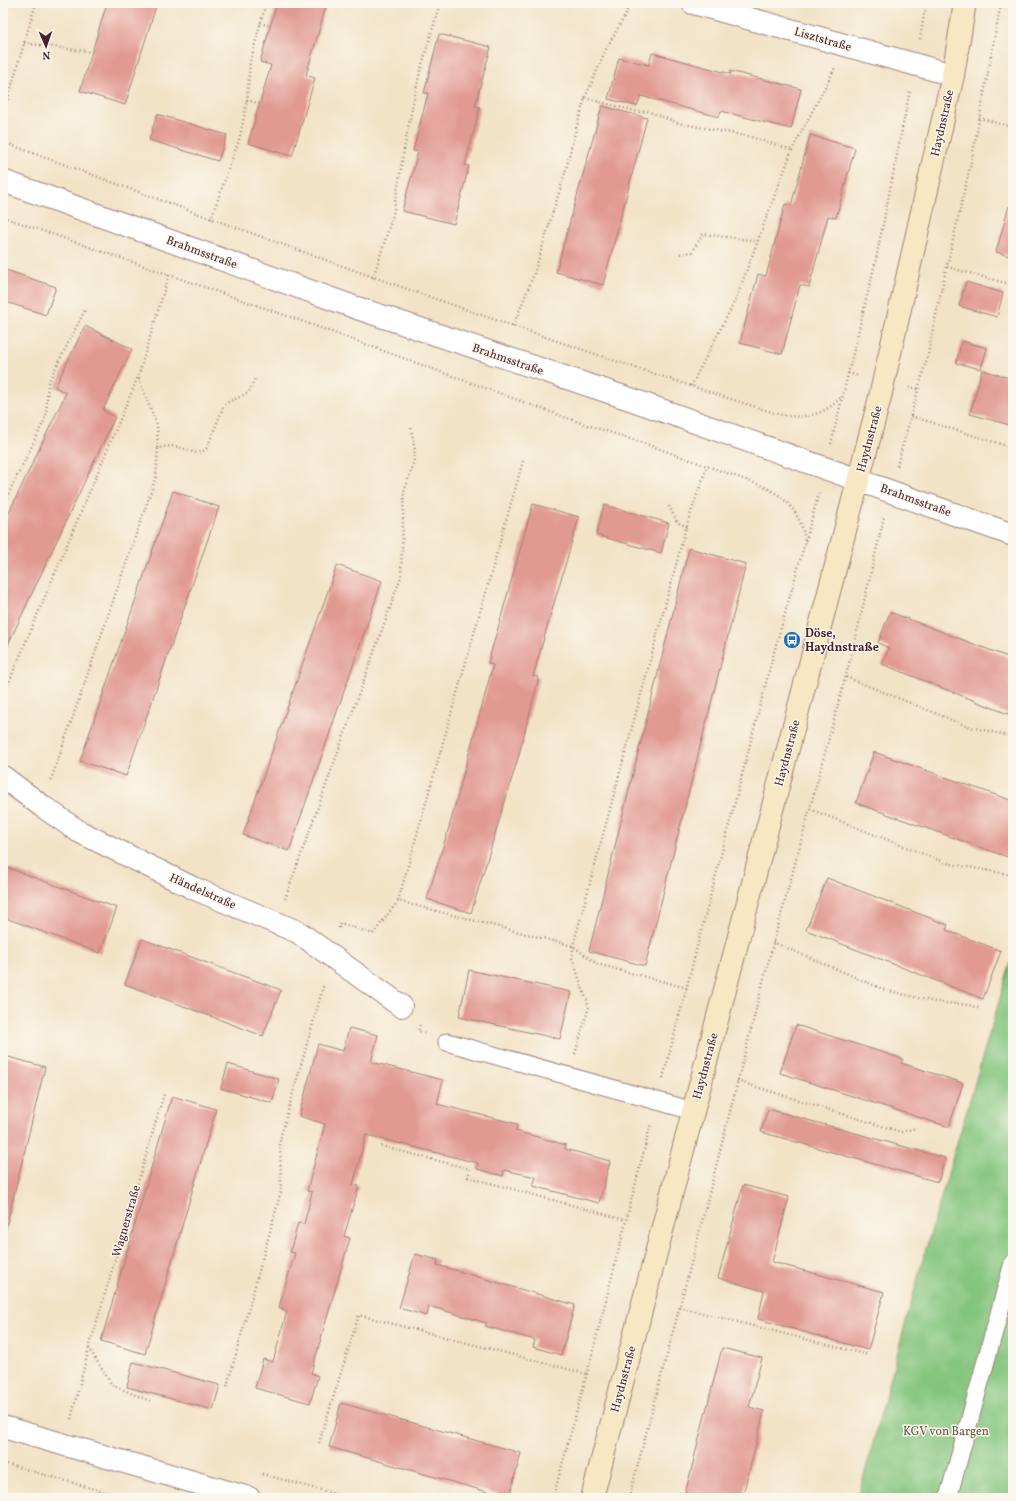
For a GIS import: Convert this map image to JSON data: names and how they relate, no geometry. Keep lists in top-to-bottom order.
{
  "streets": {
    "street": [
      "Lisztstraße",
      "Haydnstraße",
      "Brahmsstraße",
      "Händelstraße"
    ],
    "path": ["Wagnerstraße"]
  },
  "crossings": [
    ["Lisztstraße", "Haydnstraße"],
    ["Haydnstraße", "Brahmsstraße"]
  ],
  "parks": ["KGV von Bargen"],
  "places": {
    "bus stop": ["Döse, Haydnstraße"]
  },
  "north": "bottom"
}
